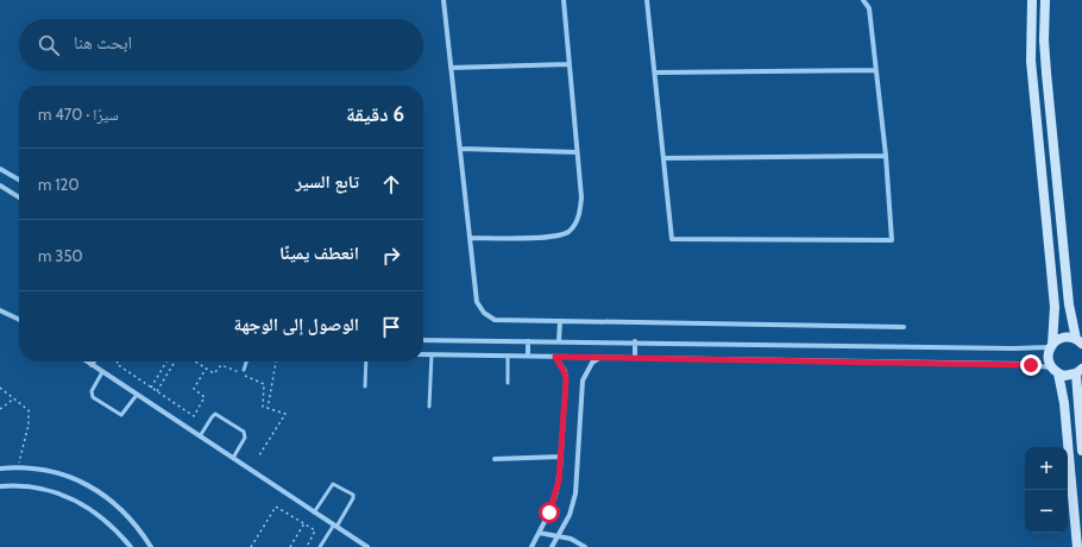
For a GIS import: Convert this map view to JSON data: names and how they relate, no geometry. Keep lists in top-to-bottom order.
{
  "page": {
    "search": "ابحث هنا",
    "heading": ["6 دقيقة", "سيرًا · 470 m"],
    "list": [
      ["تابع السير", "120 m"],
      ["انعطف يمينًا", "350 m"],
      "الوصول إلى الوجهة"
    ],
    "map_buttons": ["+", "−"]
  }
}
